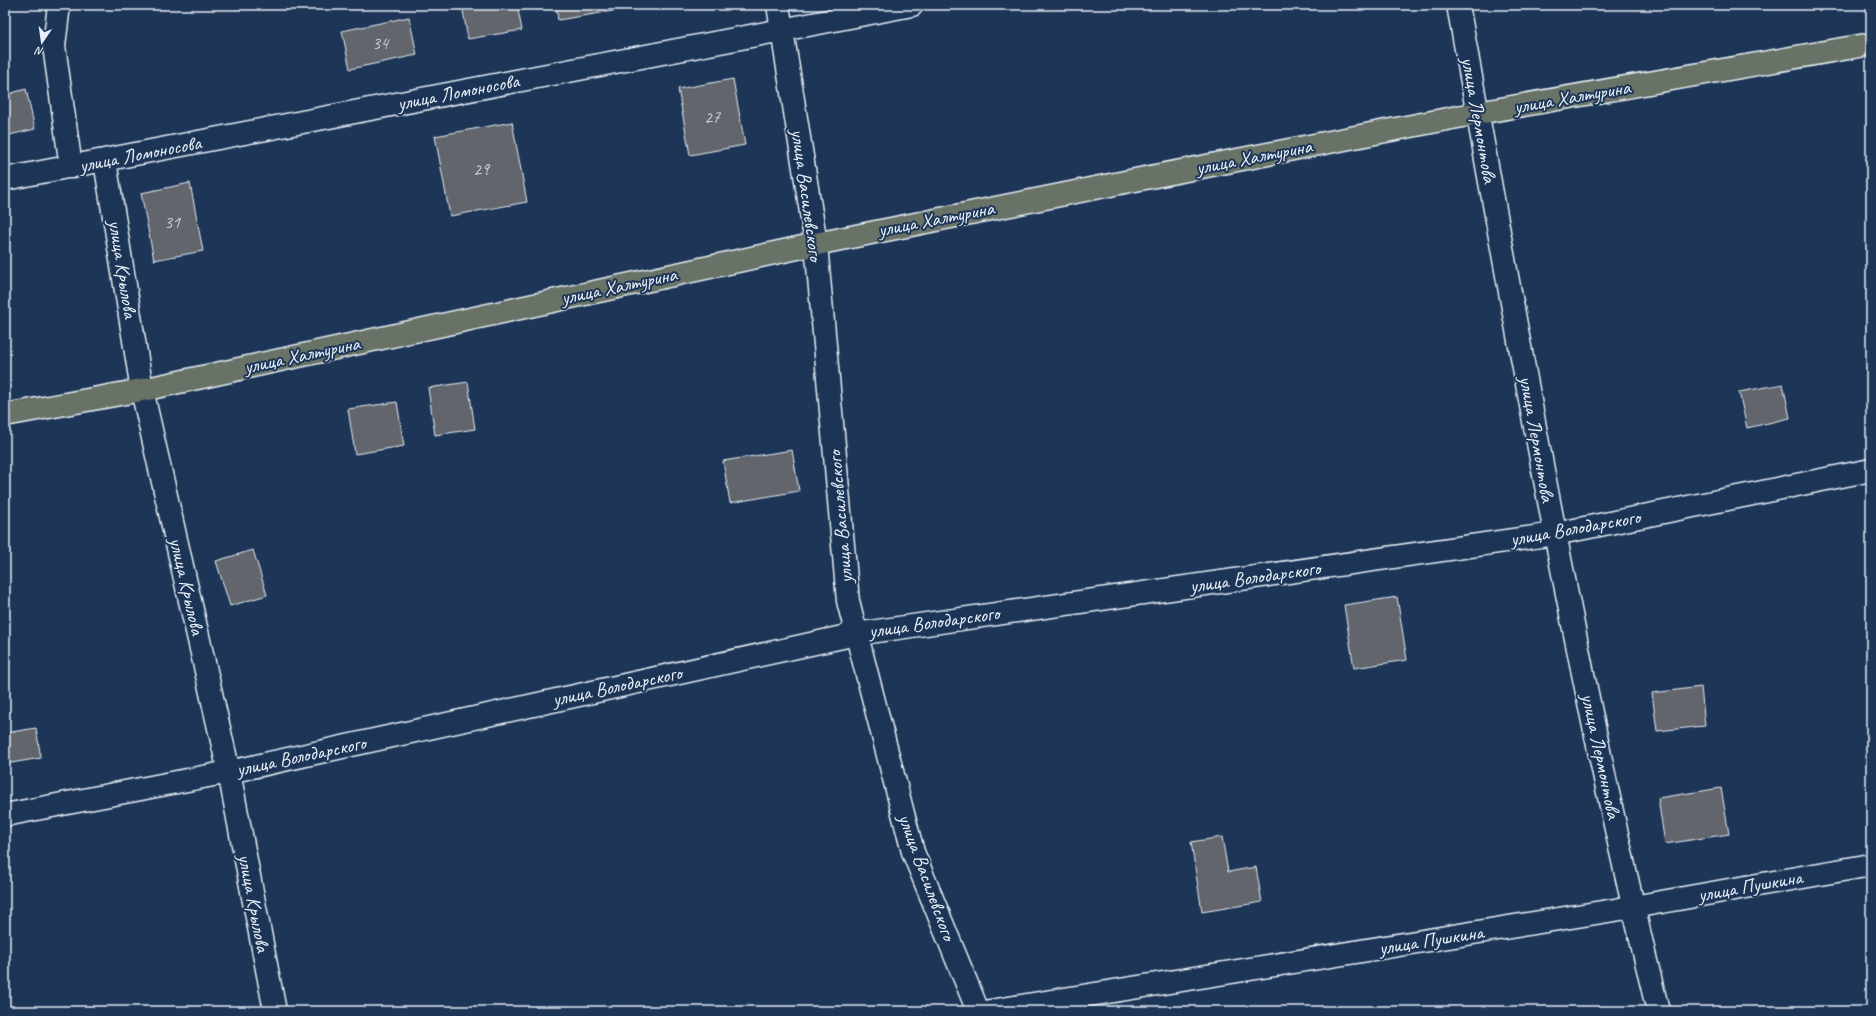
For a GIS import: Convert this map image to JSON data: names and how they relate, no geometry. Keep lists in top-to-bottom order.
{
  "streets": {
    "main road": ["улица Халтурина"],
    "street": [
      "улица Ломоносова",
      "улица Лермонтова",
      "улица Василевского",
      "улица Крылова",
      "улица Володарского",
      "улица Пушкина"
    ]
  },
  "crossings": [
    ["улица Ломоносова", "улица Василевского"],
    ["улица Ломоносова", "улица Крылова"],
    ["улица Халтурина", "улица Лермонтова"],
    ["улица Халтурина", "улица Василевского"],
    ["улица Халтурина", "улица Крылова"],
    ["улица Лермонтова", "улица Володарского"],
    ["улица Лермонтова", "улица Пушкина"],
    ["улица Василевского", "улица Володарского"],
    ["улица Крылова", "улица Володарского"]
  ],
  "house_numbers": [
    "34",
    "27",
    "29",
    "31"
  ],
  "north": "bottom"
}
